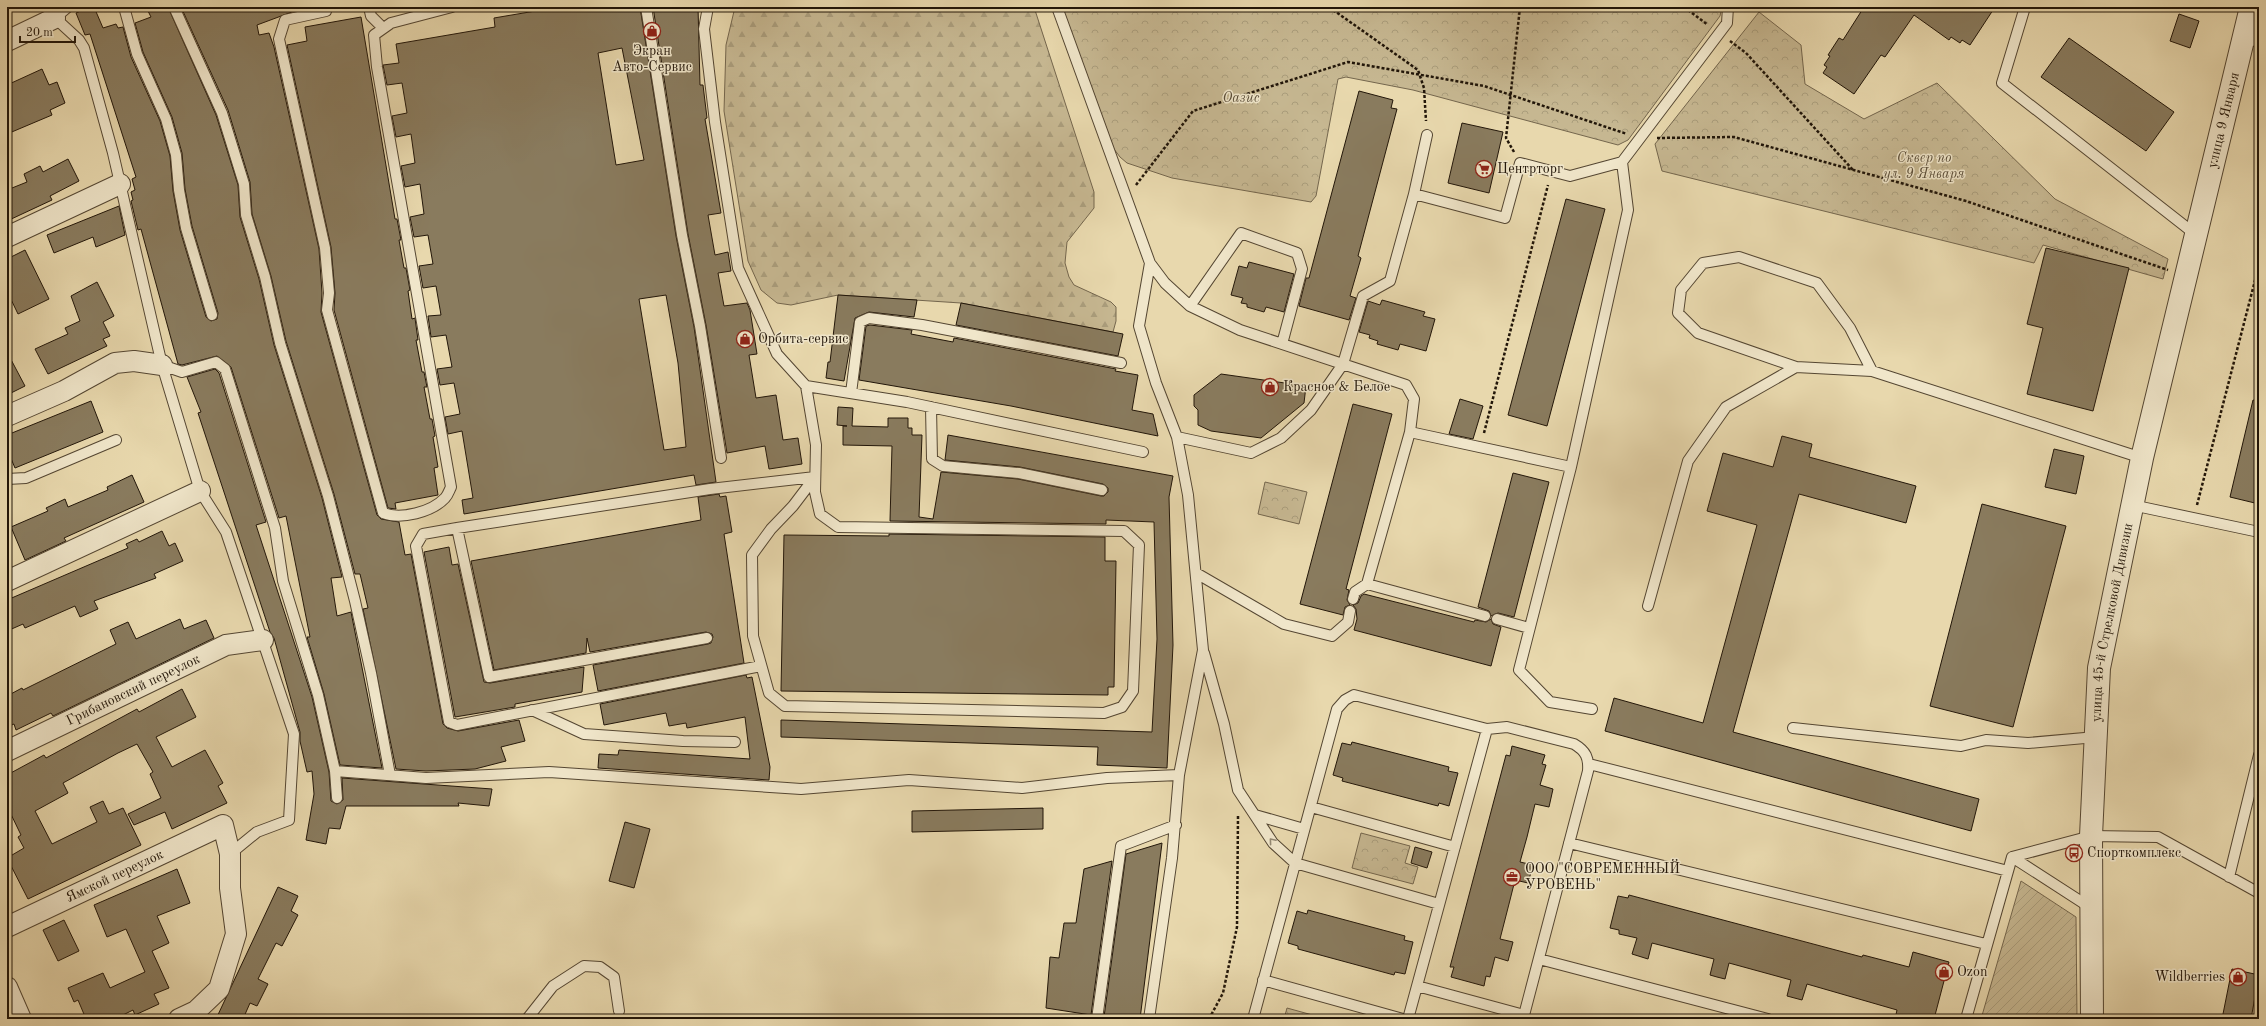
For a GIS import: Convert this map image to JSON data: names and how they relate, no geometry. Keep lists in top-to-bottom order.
{
  "streets": {
    "street": [
      "улица 9 Января",
      "улица 45-й Стрелковой Дивизии",
      "Грибановский переулок",
      "Ямской переулок"
    ]
  },
  "crossings": [
    ["улица 9 Января", "улица 45-й Стрелковой Дивизии"]
  ],
  "parks": ["Оазис", "Сквер по ул. 9 Января"],
  "places": {
    "shop": [
      "Экран Авто-Сервис",
      "Орбита-сервис",
      "Красное & Белое",
      "Ozon",
      "Wildberries"
    ],
    "supermarket": ["Центрторг"],
    "bus stop": ["Спорткомплекс"],
    "office": ["ООО \"СОВРЕМЕННЫЙ УРОВЕНЬ\""]
  },
  "scale_bar": "20 m"
}
